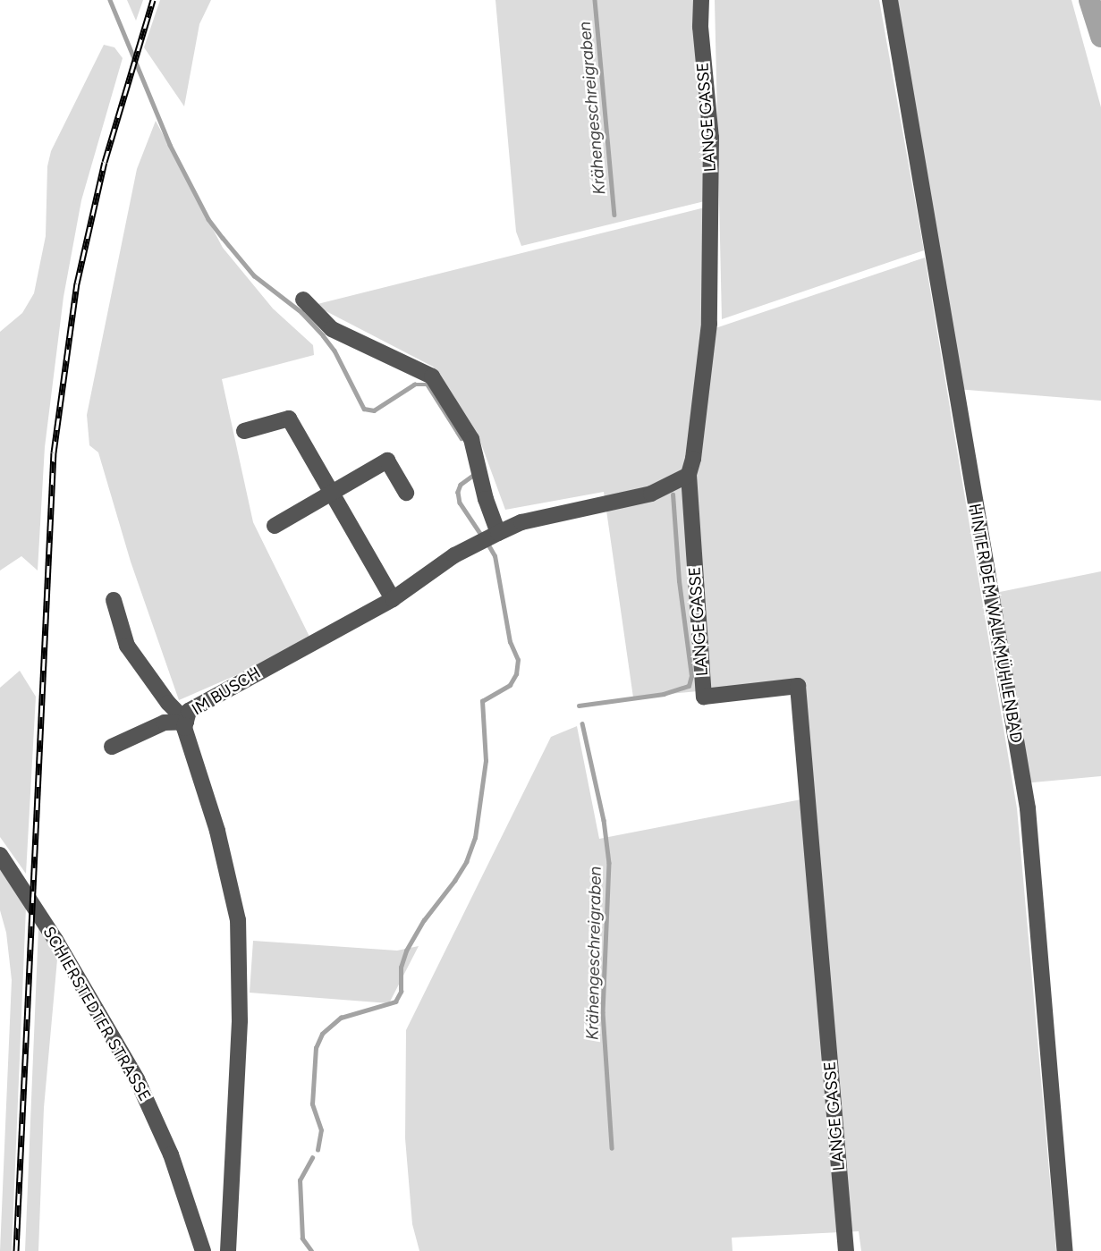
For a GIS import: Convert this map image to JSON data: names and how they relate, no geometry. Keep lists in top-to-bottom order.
{
  "streets": {
    "street": [
      "LANGE GASSE",
      "HINTER DEM WALKMÜHLENBAD",
      "IM BUSCH",
      "SCHIERSTEDTER STRASSE"
    ]
  },
  "crossings": [
    ["LANGE GASSE", "IM BUSCH"]
  ],
  "water": ["Krähengeschreigraben"]
}
